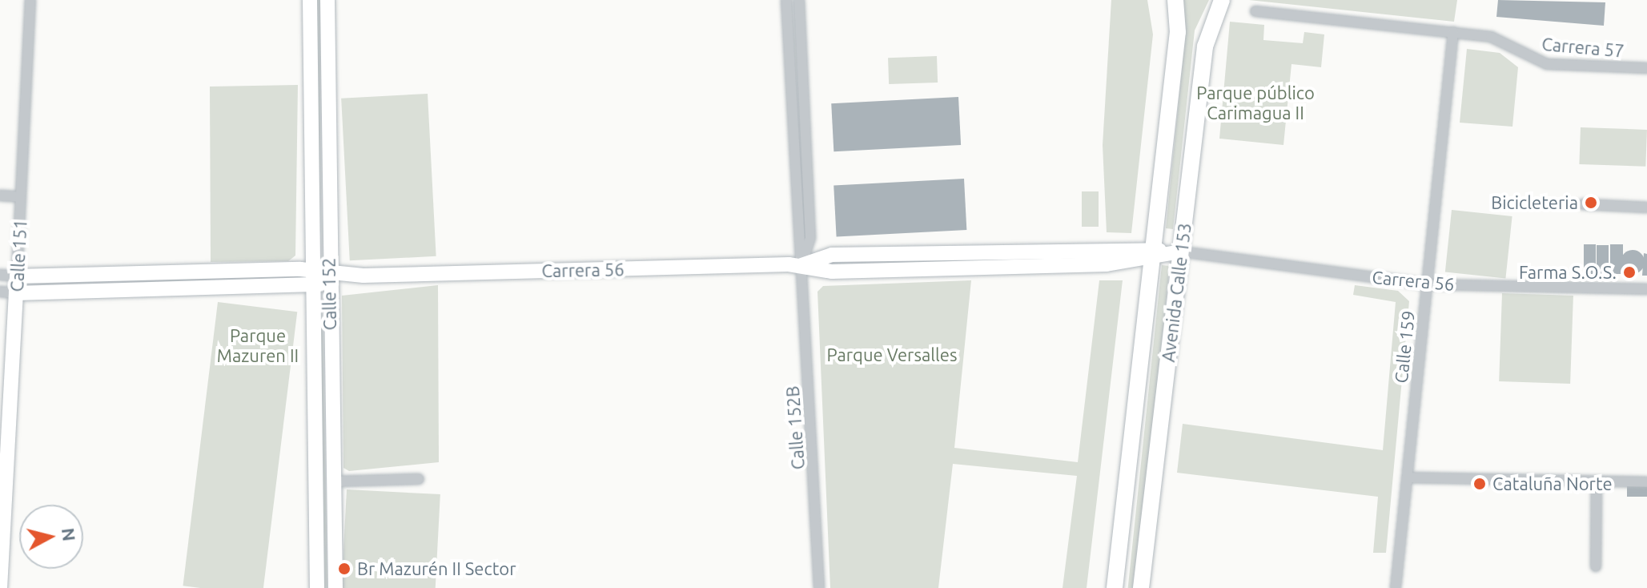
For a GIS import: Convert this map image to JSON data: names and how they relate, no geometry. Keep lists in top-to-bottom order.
{
  "streets": {
    "main road": ["Avenida Calle 153"],
    "street": [
      "Carrera 57",
      "Calle 151",
      "Carrera 56",
      "Calle 152",
      "Calle 159",
      "Calle 152B"
    ]
  },
  "crossings": [
    ["Carrera 57", "Calle 159"],
    ["Calle 151", "Carrera 56"],
    ["Carrera 56", "Avenida Calle 153"],
    ["Carrera 56", "Calle 152"],
    ["Carrera 56", "Calle 159"],
    ["Carrera 56", "Calle 152B"]
  ],
  "parks": ["Parque público Carimagua II", "Parque Mazuren II", "Parque Versalles"],
  "places": [
    "Bicicleteria",
    "Farma S.O.S.",
    "Cataluña Norte",
    "Br Mazurén II Sector"
  ],
  "north": "right"
}
